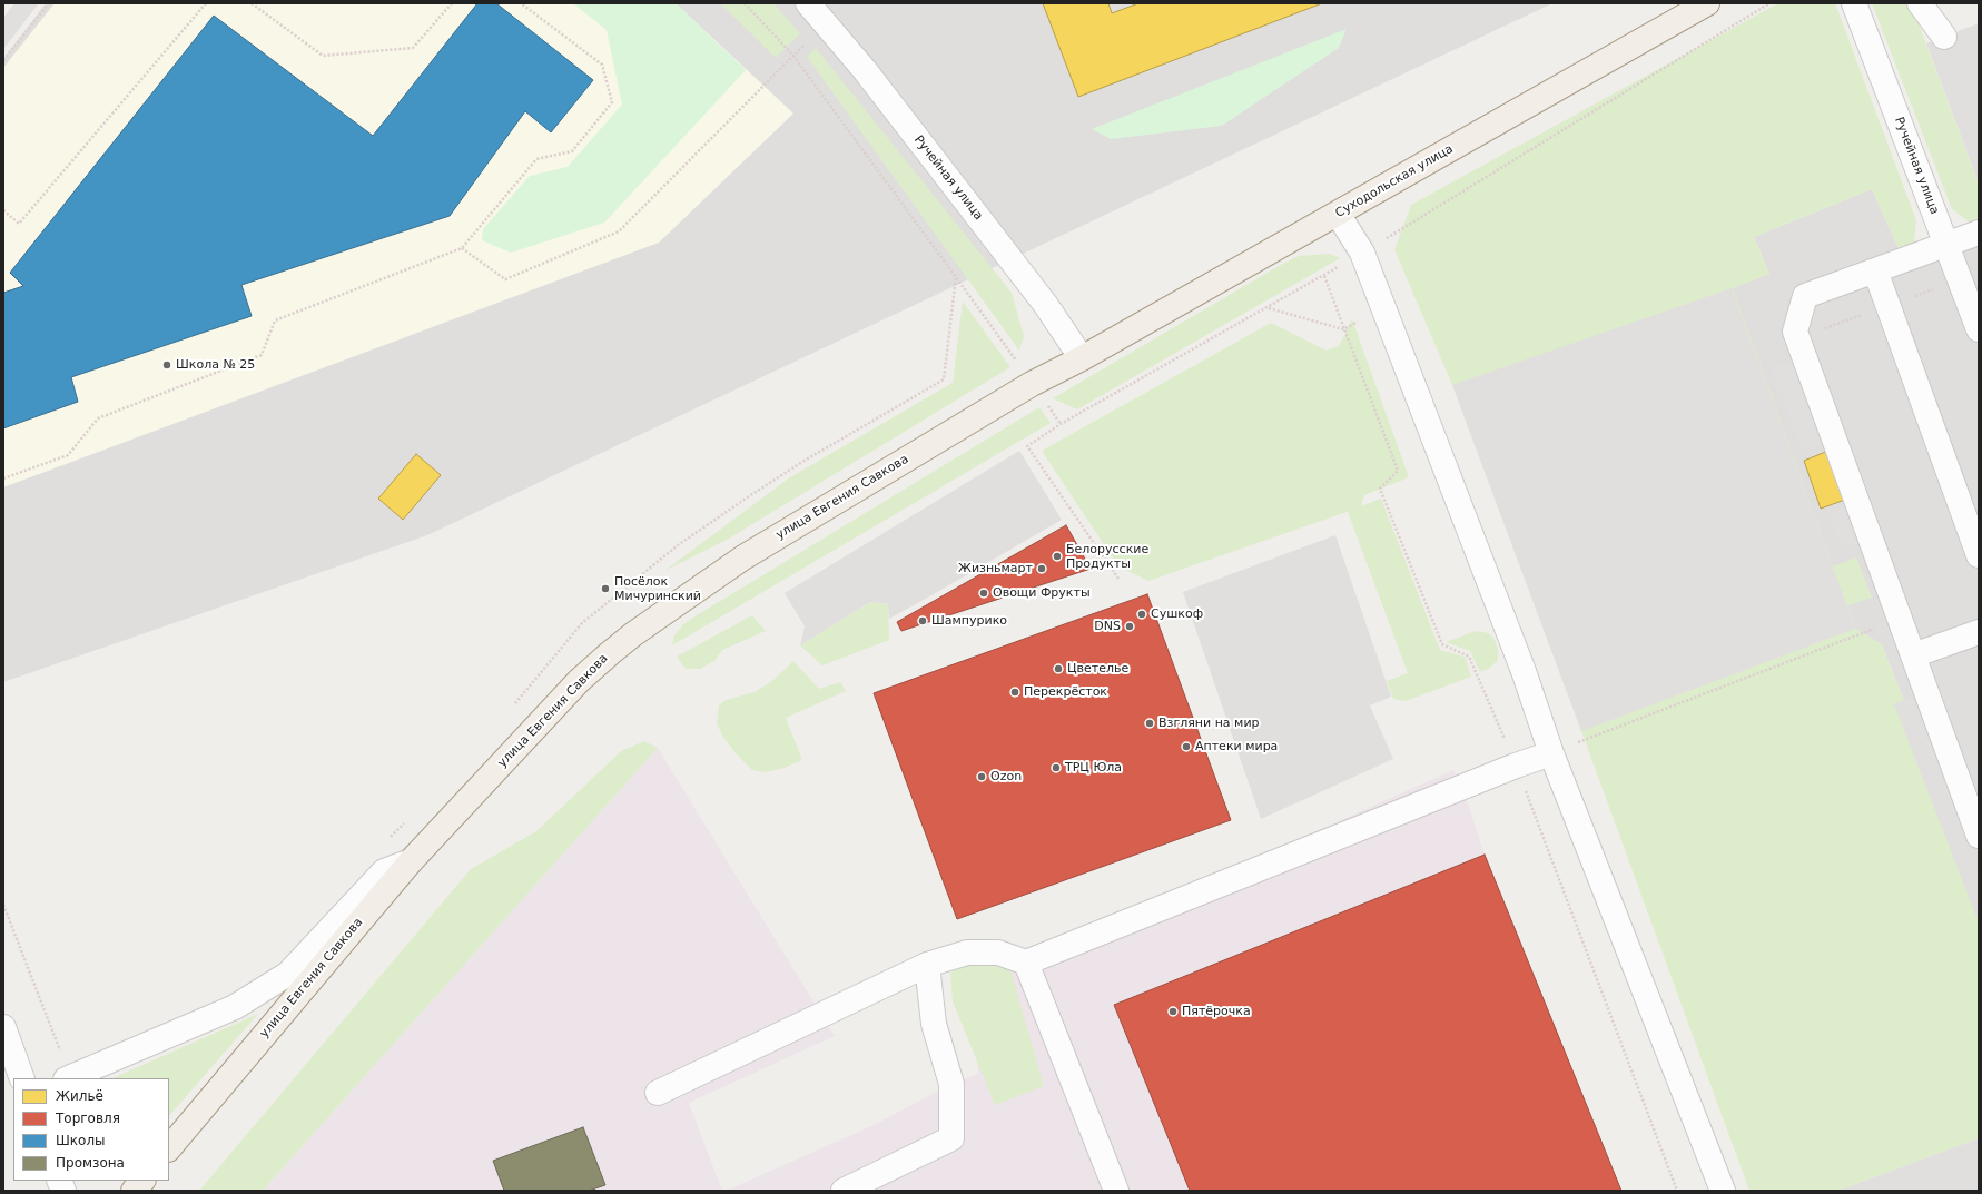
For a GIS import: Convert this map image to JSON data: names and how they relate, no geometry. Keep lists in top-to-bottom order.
{
  "streets": {
    "main road": ["Суходольская улица", "улица Евгения Савкова"],
    "street": ["Ручейная улица"]
  },
  "crossings": [
    ["Ручейная улица", "Суходольская улица"],
    ["Ручейная улица", "улица Евгения Савкова"],
    ["Суходольская улица", "улица Евгения Савкова"]
  ],
  "places": [
    "Школа № 25",
    "Белорусские Продукты",
    "Жизньмарт",
    "Посёлок Мичуринский",
    "Овощи Фрукты",
    "Сушкоф",
    "Шампурико",
    "DNS",
    "Цветелье",
    "Перекрёсток",
    "Взгляни на мир",
    "Аптеки мира",
    "ТРЦ Юла",
    "Ozon",
    "Пятёрочка"
  ],
  "legend": [
    "Жильё",
    "Торговля",
    "Школы",
    "Промзона"
  ]
}
